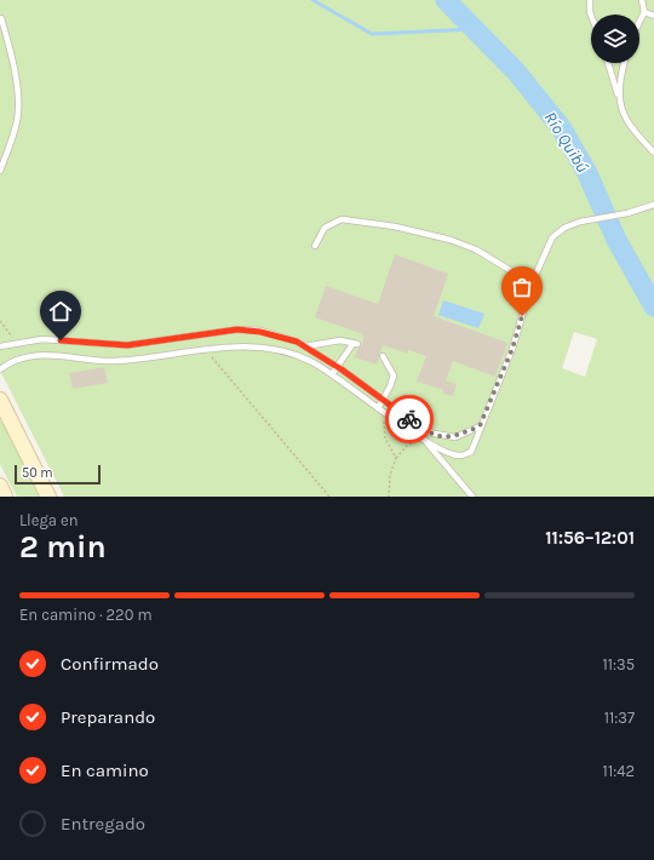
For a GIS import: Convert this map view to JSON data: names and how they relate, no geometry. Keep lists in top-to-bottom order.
{
  "water": ["Río Quibú"],
  "scale_bar": "50 m",
  "page": {
    "scale": "50 m",
    "heading": ["2 min", "Llega en", "11:56–12:01"],
    "bar": "En camino · 220 m",
    "list": [
      ["Confirmado", "11:35"],
      ["Preparando", "11:37"],
      ["En camino", "11:42"],
      "Entregado"
    ]
  }
}
